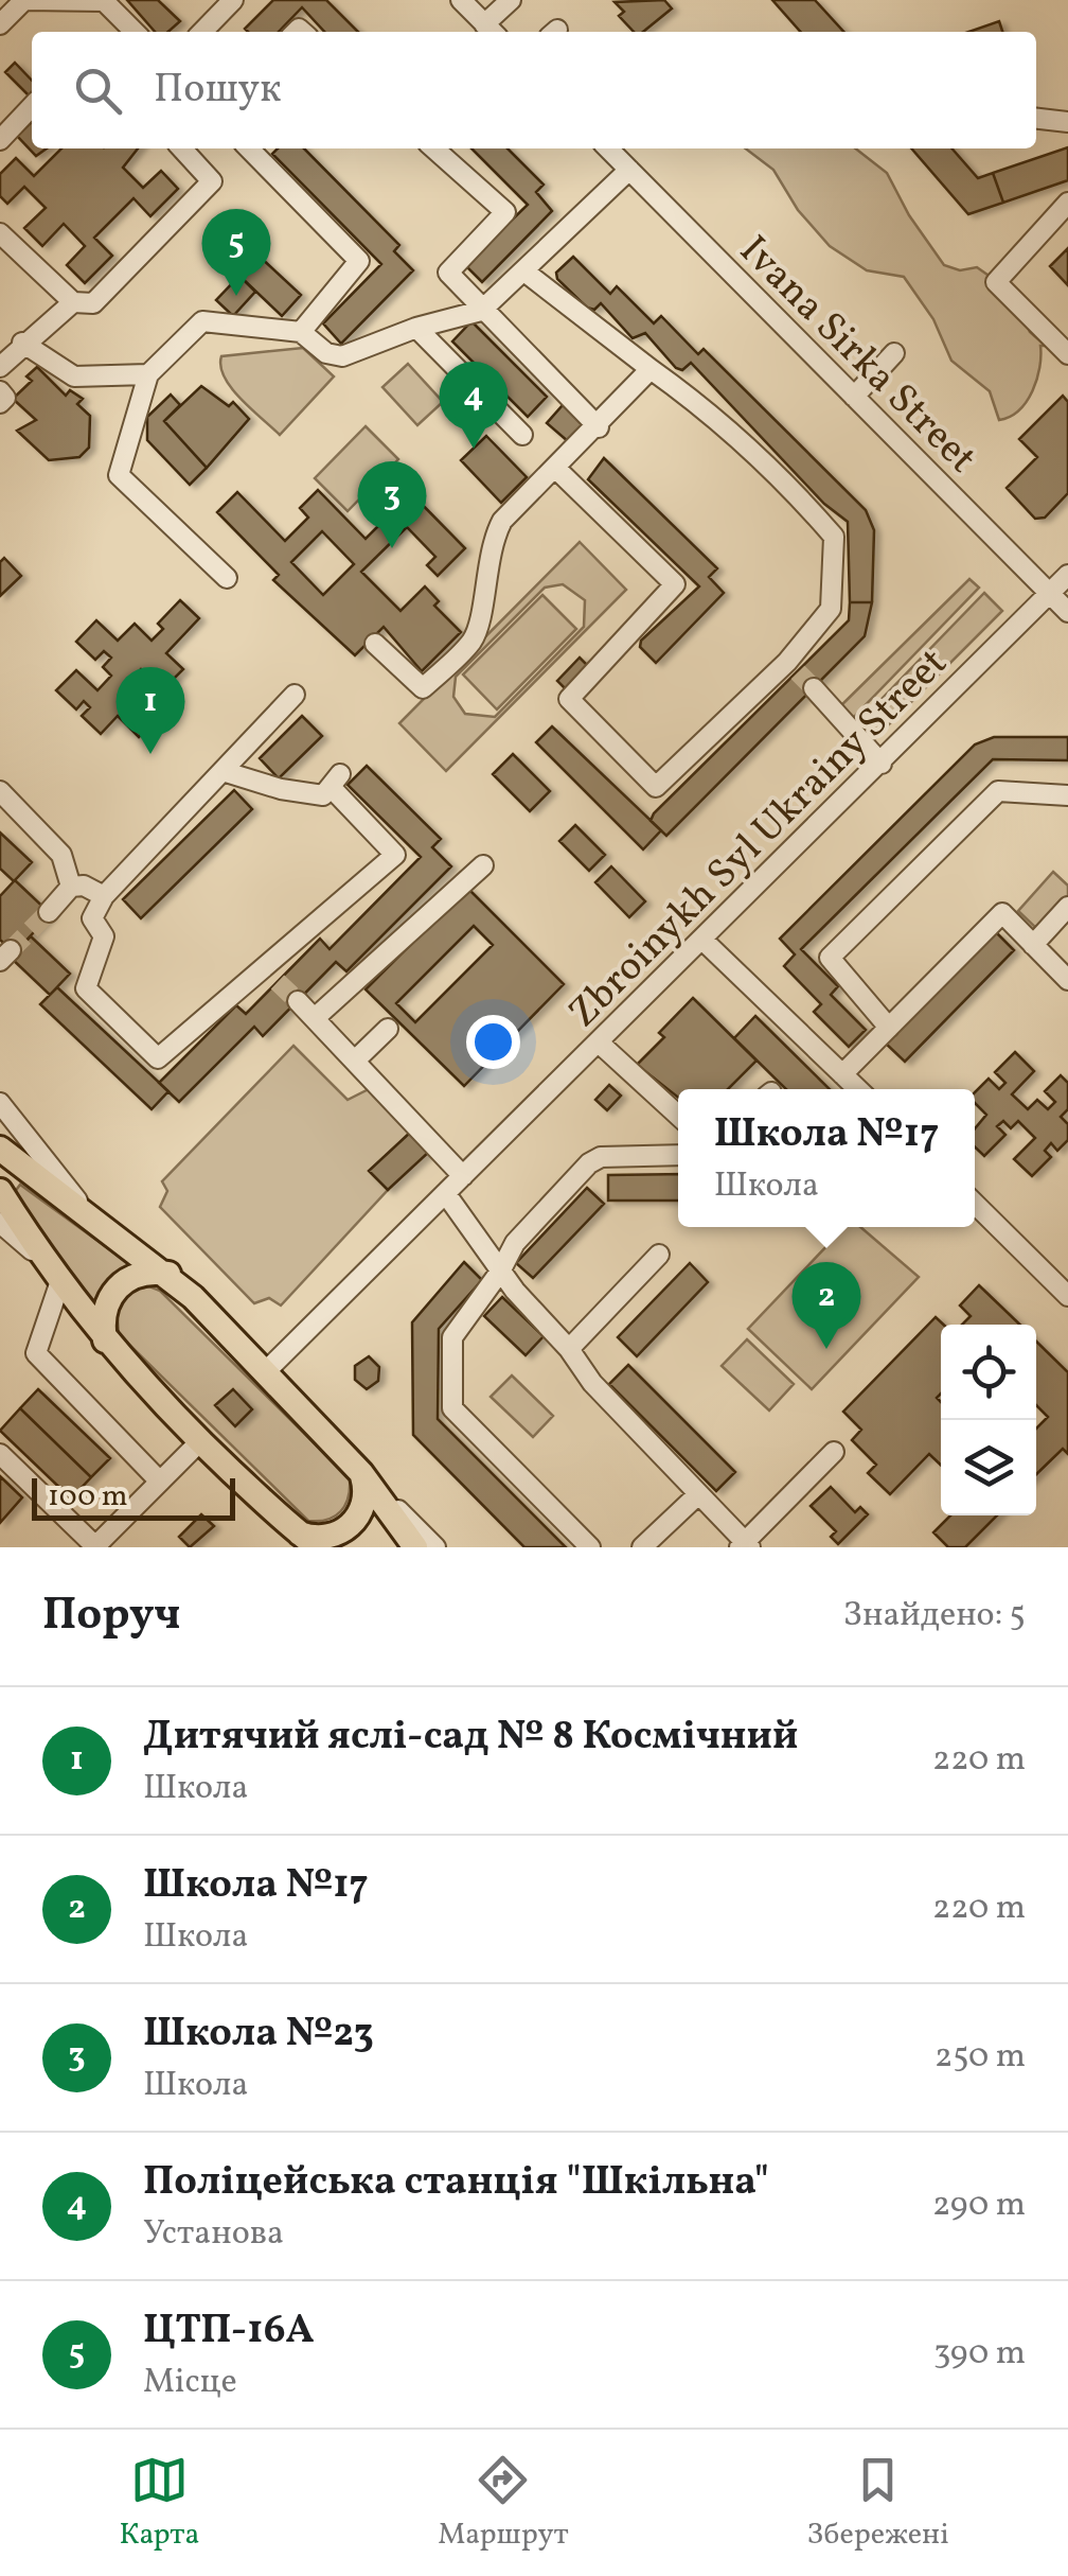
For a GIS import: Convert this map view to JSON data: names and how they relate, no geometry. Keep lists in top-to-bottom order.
{
  "streets": {
    "street": ["Ivana Sirka Street", "Zbroinykh Syl Ukrainy Street"]
  },
  "crossings": [
    ["Ivana Sirka Street", "Zbroinykh Syl Ukrainy Street"]
  ],
  "scale_bar": "100 m",
  "page": {
    "search": "Пошук",
    "pins": [
      "5",
      "4",
      "3",
      "1",
      "2"
    ],
    "popup": ["Школа №17", "Школа"],
    "scale": "100 m",
    "heading": ["Поруч", "Знайдено: 5"],
    "list": [
      {
        "mark": "1",
        "name": "Дитячий яслі-сад № 8 Космічний",
        "note": "Школа",
        "value": "220 m"
      },
      {
        "mark": "2",
        "name": "Школа №17",
        "note": "Школа",
        "value": "220 m"
      },
      {
        "mark": "3",
        "name": "Школа №23",
        "note": "Школа",
        "value": "250 m"
      },
      {
        "mark": "4",
        "name": "Поліцейська станція \"Шкільна\"",
        "note": "Установа",
        "value": "290 m"
      },
      {
        "mark": "5",
        "name": "ЦТП-16А",
        "note": "Місце",
        "value": "390 m"
      }
    ],
    "nav": ["Карта", "Маршрут", "Збережені"]
  }
}
